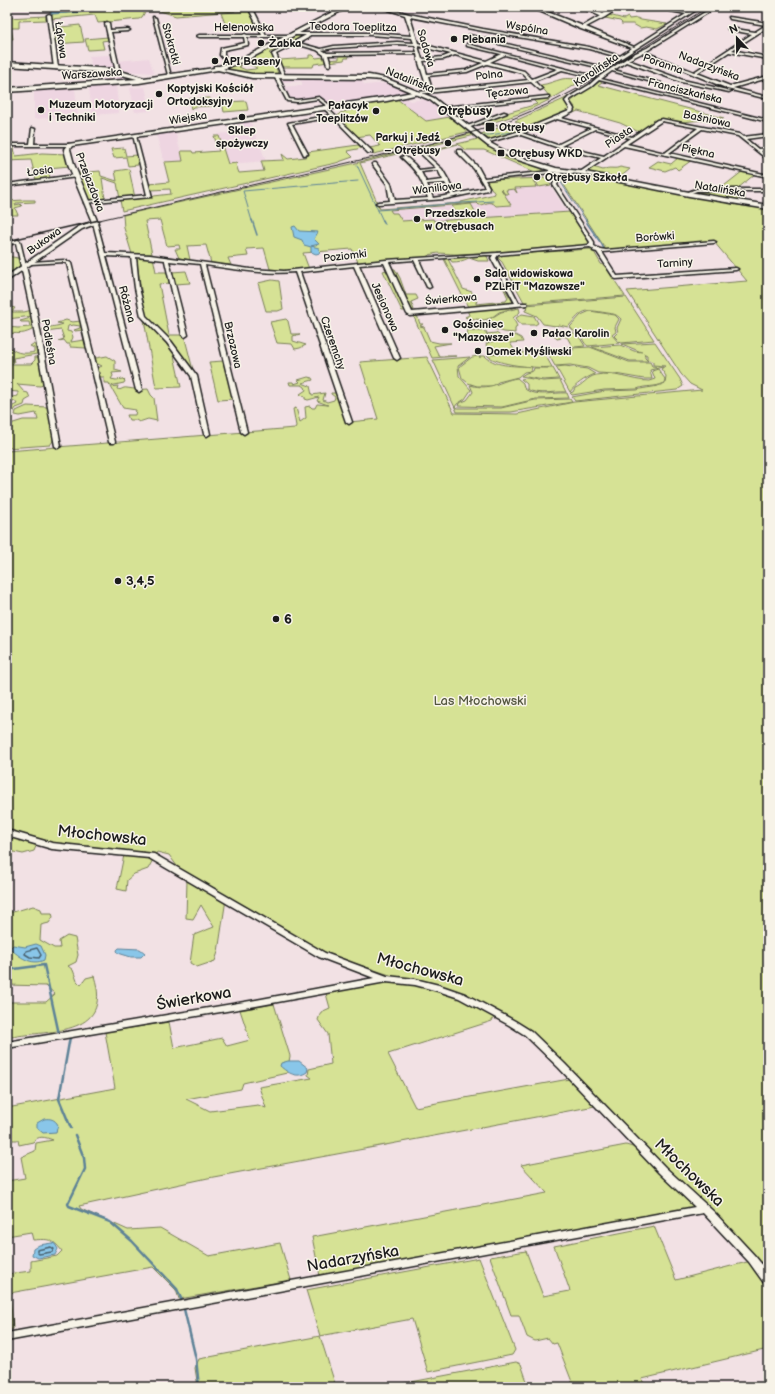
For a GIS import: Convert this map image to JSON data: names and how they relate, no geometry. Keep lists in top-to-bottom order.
{
  "streets": {
    "main road": ["Warszawska", "Natalińska"],
    "street": [
      "Helenowska",
      "Teodora Toeplitza",
      "Wspólna",
      "Łąkowa",
      "Stokrotki",
      "Sadowa",
      "Poranna",
      "Nadarzyńska",
      "Karolińska",
      "Polna",
      "Franciszkańska",
      "Tęczowa",
      "Wiejska",
      "Baśniowa",
      "Piasta",
      "Piękna",
      "Łosia",
      "Przejazdowa",
      "Waniliowa",
      "Borówki",
      "Bukowa",
      "Poziomki",
      "Tarniny",
      "Świerkowa",
      "Różana",
      "Jesionowa",
      "Podleśna",
      "Czeremchy",
      "Brzozowa",
      "Młochowska"
    ]
  },
  "crossings": [
    ["Helenowska", "Teodora Toeplitza"],
    ["Helenowska", "Warszawska"],
    ["Teodora Toeplitza", "Sadowa"],
    ["Teodora Toeplitza", "Warszawska"],
    ["Wspólna", "Sadowa"],
    ["Sadowa", "Polna"],
    ["Poranna", "Nadarzyńska"],
    ["Poranna", "Karolińska"],
    ["Nadarzyńska", "Karolińska"],
    ["Nadarzyńska", "Młochowska"],
    ["Karolińska", "Natalińska"],
    ["Karolińska", "Franciszkańska"],
    ["Warszawska", "Natalińska"],
    ["Polna", "Natalińska"],
    ["Polna", "Wiejska"],
    ["Natalińska", "Tęczowa"],
    ["Natalińska", "Wiejska"],
    ["Natalińska", "Piasta"],
    ["Wiejska", "Przejazdowa"],
    ["Baśniowa", "Piasta"],
    ["Piasta", "Piękna"],
    ["Łosia", "Przejazdowa"],
    ["Przejazdowa", "Bukowa"],
    ["Przejazdowa", "Różana"],
    ["Borówki", "Tarniny"],
    ["Bukowa", "Różana"],
    ["Bukowa", "Podleśna"],
    ["Poziomki", "Świerkowa"],
    ["Poziomki", "Różana"],
    ["Poziomki", "Jesionowa"],
    ["Poziomki", "Czeremchy"],
    ["Poziomki", "Brzozowa"],
    ["Świerkowa", "Młochowska"]
  ],
  "districts": ["Otrębusy"],
  "parks": ["Las Młochowski"],
  "places": {
    "other": [
      "Plebania",
      "Żabka",
      "API Baseny",
      "Koptyjski Kościół Ortodoksyjny",
      "Muzeum Motoryzacji i Techniki",
      "Pałacyk Toeplitzów",
      "Sklep spożywczy",
      "Parkuj i Jedź – Otrębusy",
      "Otrębusy Szkoła",
      "Przedszkole w Otrębusach",
      "Sala widowiskowa PZLPiT \"Mazowsze\"",
      "Gościniec \"Mazowsze\"",
      "Pałac Karolin",
      "Domek Myśliwski",
      "3,4,5",
      "6"
    ],
    "transit": ["Otrębusy", "Otrębusy WKD"]
  },
  "north": "top"
}
